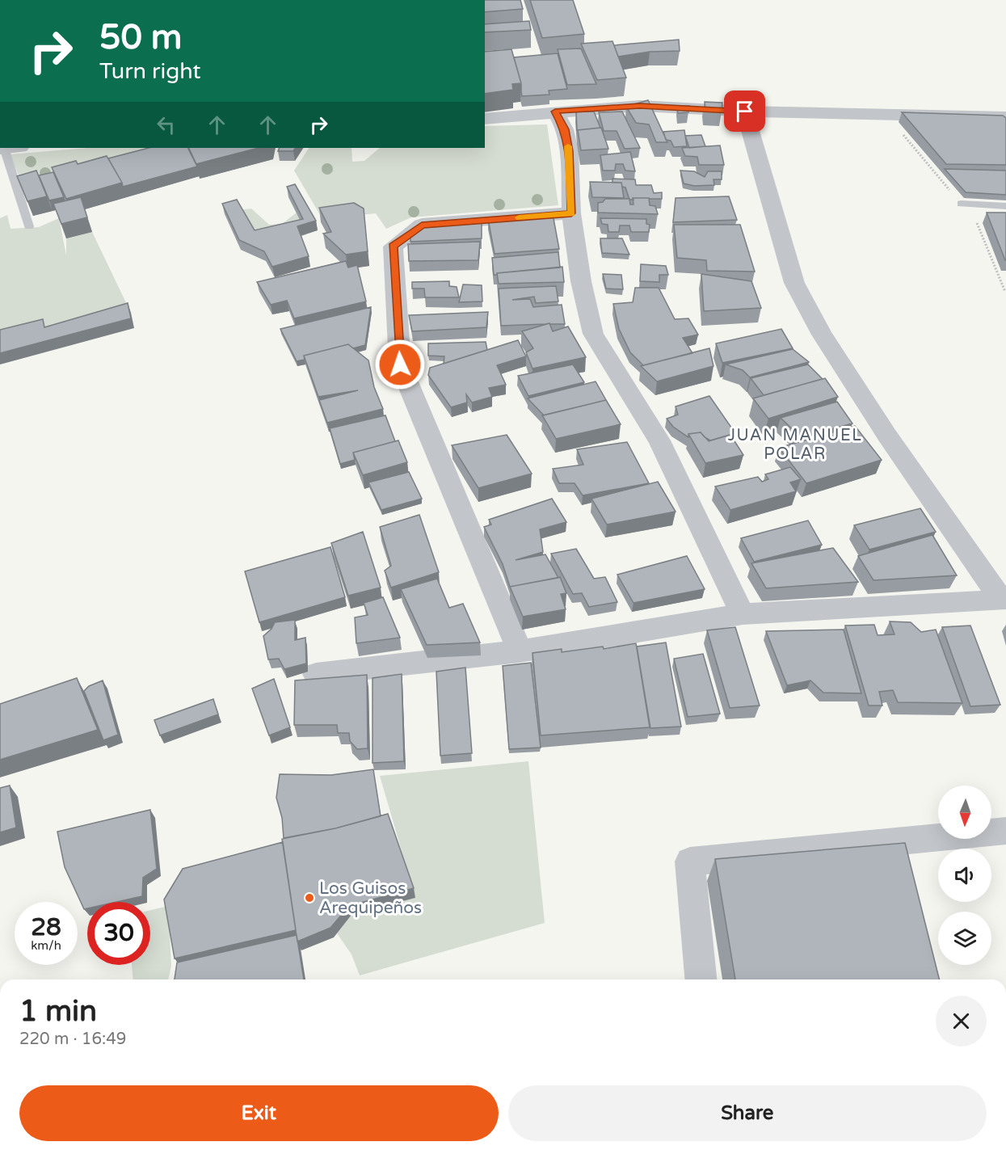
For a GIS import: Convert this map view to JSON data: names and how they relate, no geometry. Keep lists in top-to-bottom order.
{
  "districts": ["JUAN MANUEL POLAR"],
  "places": ["Los Guisos Arequipeños"],
  "north": "bottom",
  "page": {
    "turn": ["50 m", "Turn right"],
    "speed": "28 km/h",
    "limit": "30",
    "heading": ["1 min", "220 m · 16:49"],
    "buttons": ["Exit", "Share"]
  }
}
